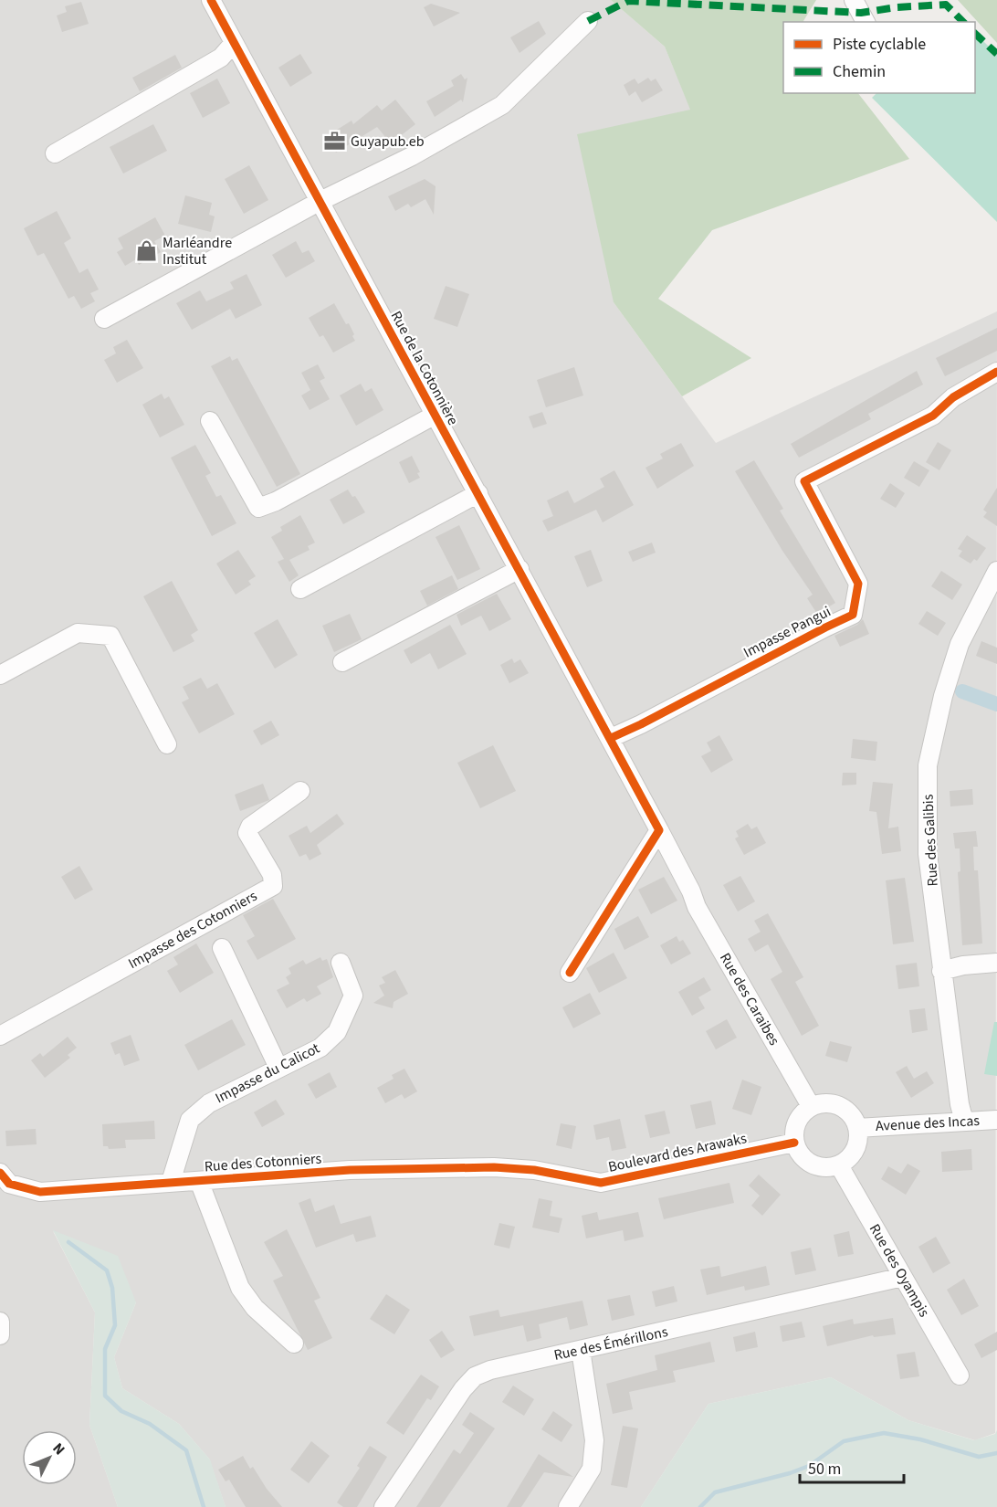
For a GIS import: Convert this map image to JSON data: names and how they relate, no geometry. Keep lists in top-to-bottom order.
{
  "streets": {
    "street": [
      "Rue de la Cotonnière",
      "Impasse Pangui",
      "Rue des Galibis",
      "Impasse des Cotonniers",
      "Rue des Caraibes",
      "Impasse du Calicot",
      "Avenue des Incas",
      "Boulevard des Arawaks",
      "Rue des Cotonniers",
      "Rue des Oyampis",
      "Rue des Émérillons"
    ]
  },
  "crossings": [
    ["Rue de la Cotonnière", "Impasse Pangui"],
    ["Rue de la Cotonnière", "Rue des Caraibes"],
    ["Rue des Galibis", "Avenue des Incas"],
    ["Rue des Caraibes", "Avenue des Incas"],
    ["Rue des Caraibes", "Boulevard des Arawaks"],
    ["Rue des Caraibes", "Rue des Oyampis"],
    ["Impasse du Calicot", "Rue des Cotonniers"],
    ["Avenue des Incas", "Boulevard des Arawaks"],
    ["Avenue des Incas", "Rue des Oyampis"],
    ["Boulevard des Arawaks", "Rue des Cotonniers"],
    ["Boulevard des Arawaks", "Rue des Oyampis"],
    ["Rue des Oyampis", "Rue des Émérillons"]
  ],
  "places": {
    "office": ["Guyapub.eb"],
    "shop": ["Marléandre Institut"]
  },
  "legend": ["Piste cyclable", "Chemin"],
  "scale_bar": "50 m",
  "north": "top right"
}
